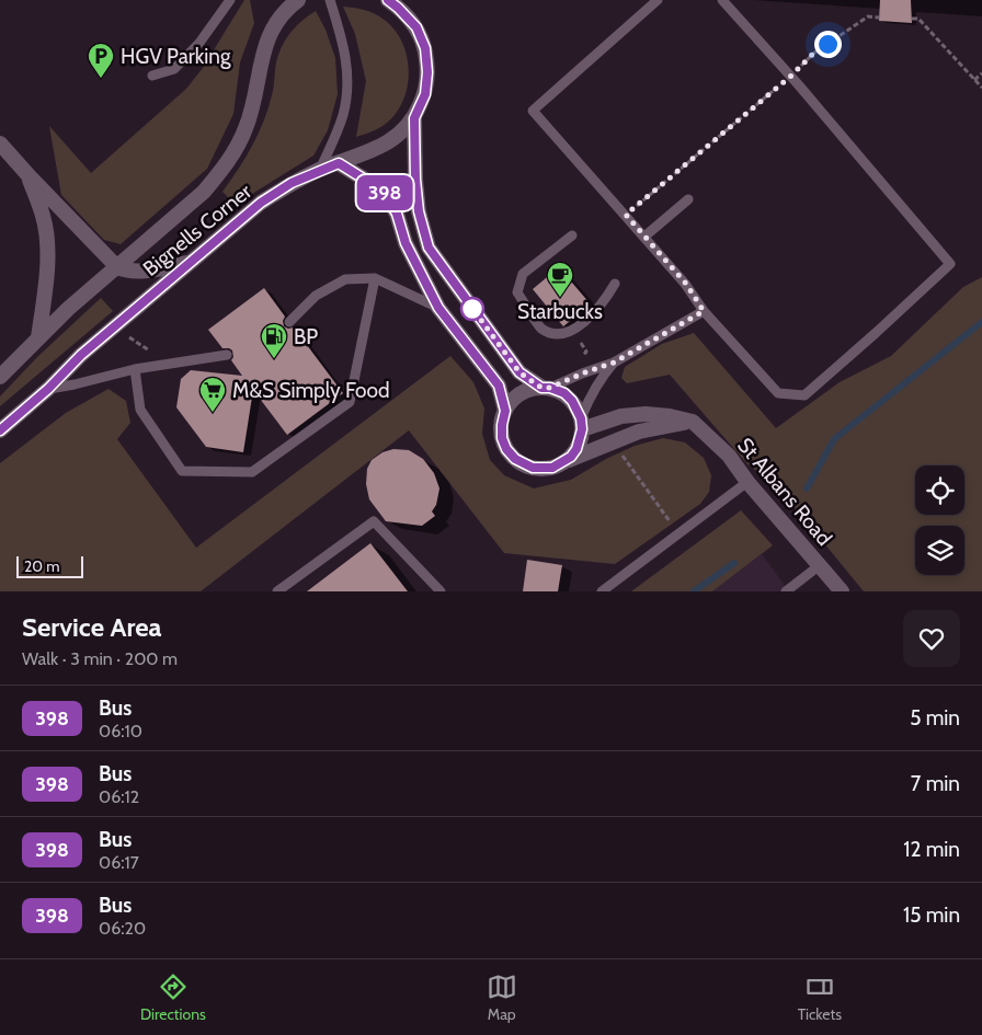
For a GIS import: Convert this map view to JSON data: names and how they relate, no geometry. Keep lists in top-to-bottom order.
{
  "streets": {
    "street": ["Bignells Corner", "St Albans Road"]
  },
  "places": {
    "parking": ["HGV Parking"],
    "cafe": ["Starbucks"],
    "fuel station": ["BP"],
    "supermarket": ["M&S Simply Food"]
  },
  "lines": ["bus line 398"],
  "scale_bar": "20 m",
  "page": {
    "on_map": "398",
    "scale": "20 m",
    "heading": ["Service Area", "Walk · 3 min · 200 m"],
    "list": [
      {
        "mark": "398",
        "name": "Bus",
        "note": "06:10",
        "value": "5 min"
      },
      {
        "mark": "398",
        "name": "Bus",
        "note": "06:12",
        "value": "7 min"
      },
      {
        "mark": "398",
        "name": "Bus",
        "note": "06:17",
        "value": "12 min"
      },
      {
        "mark": "398",
        "name": "Bus",
        "note": "06:20",
        "value": "15 min"
      }
    ],
    "tabs": ["Directions", "Map", "Tickets"]
  }
}
